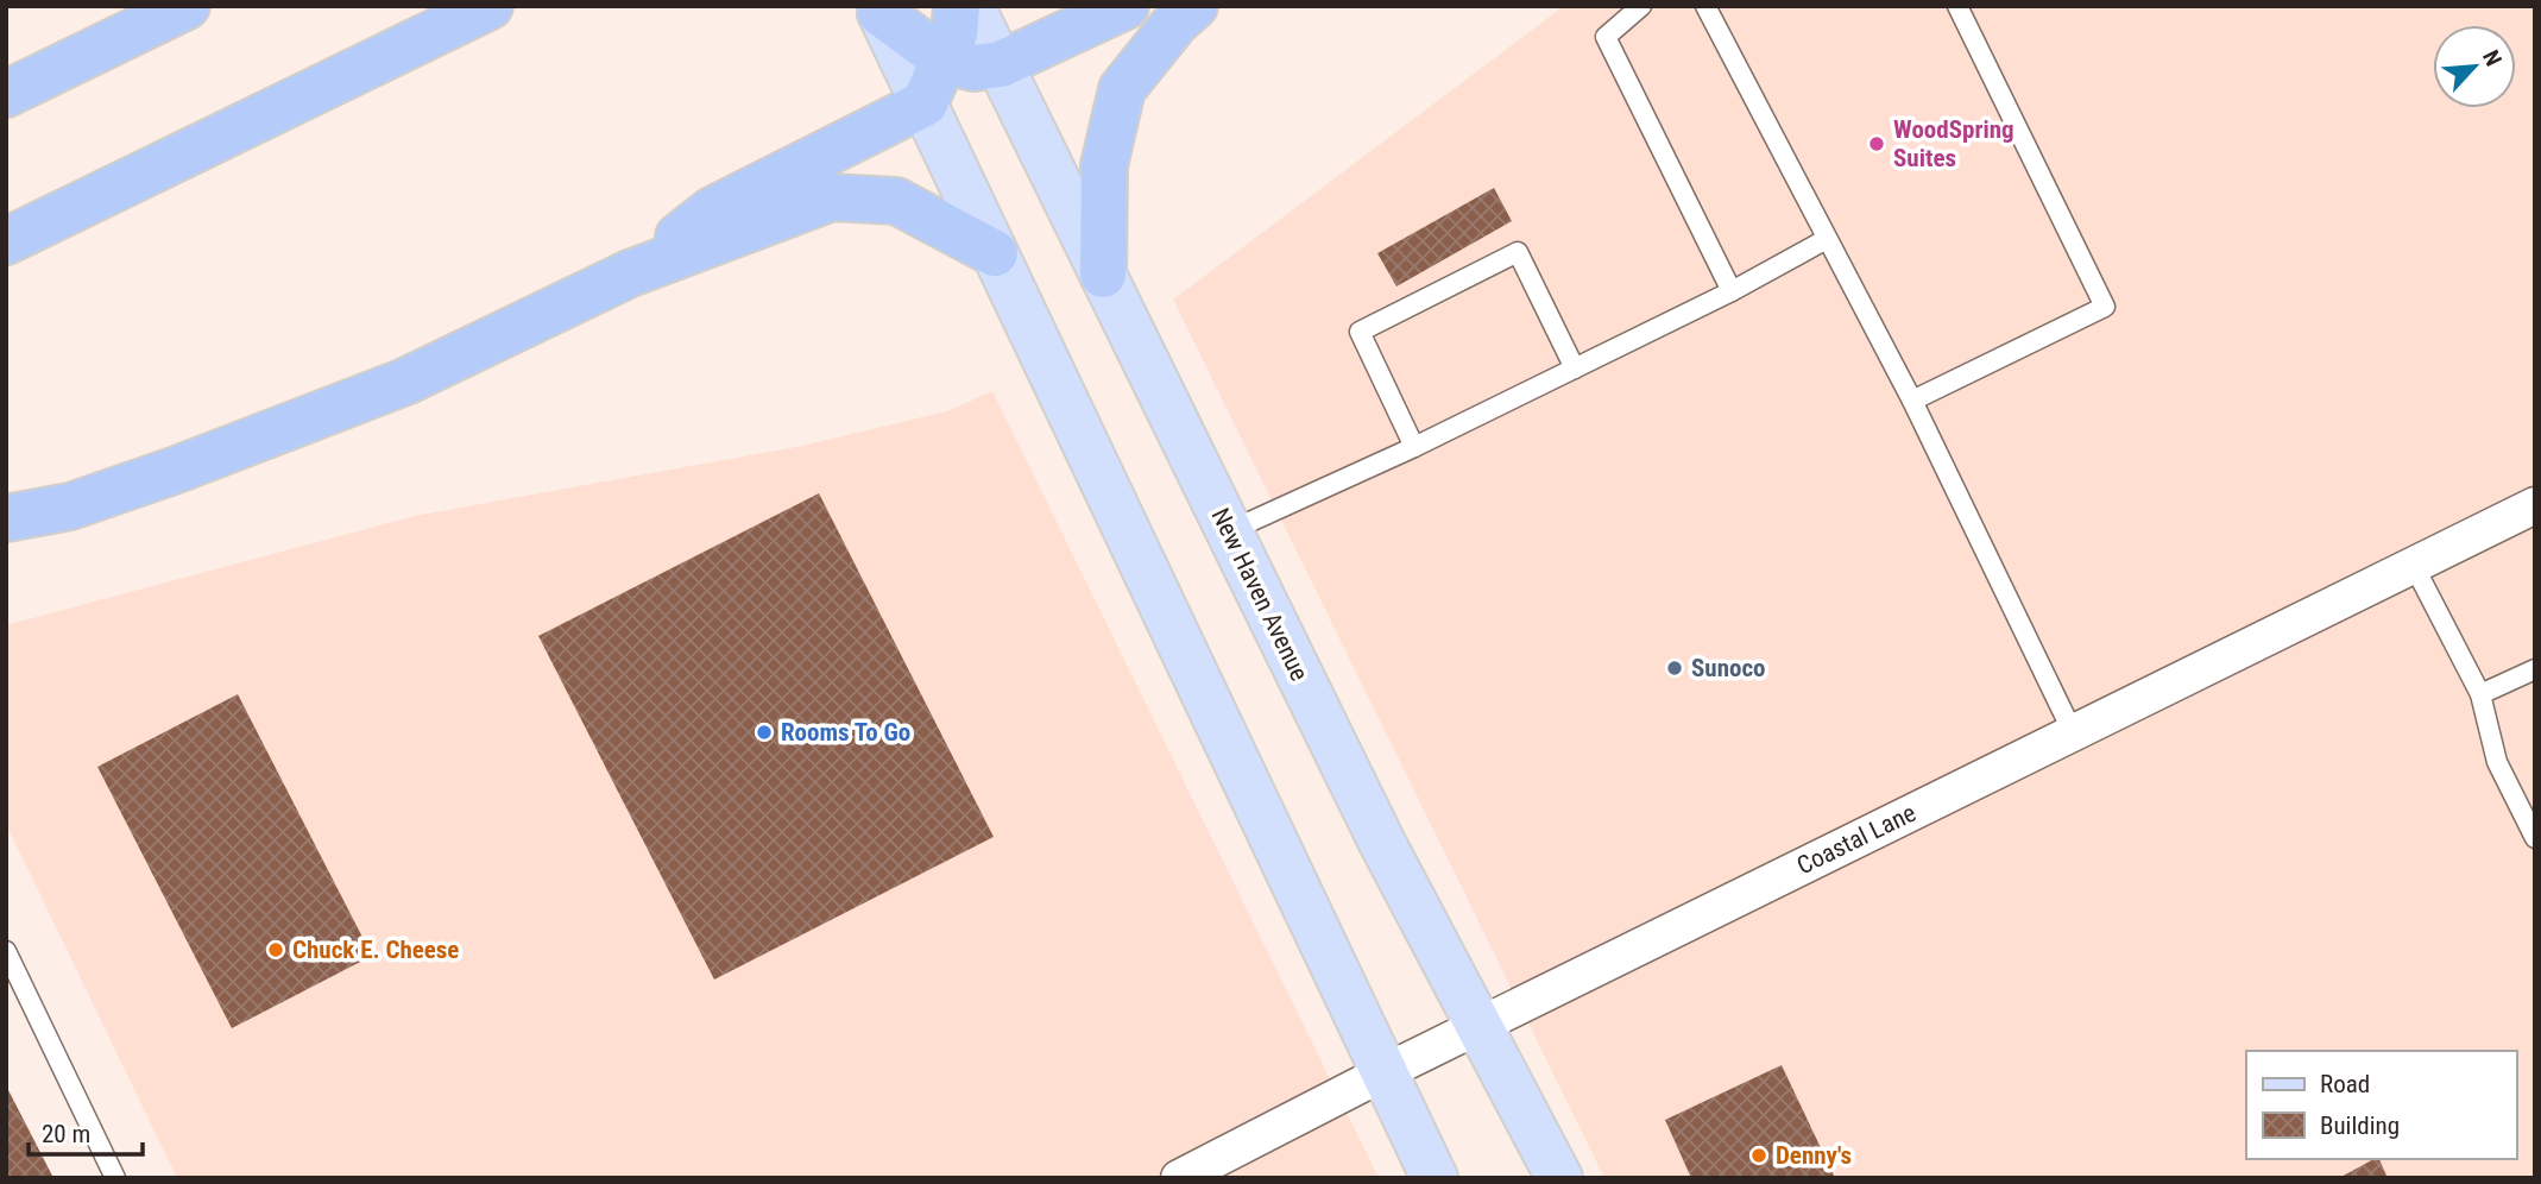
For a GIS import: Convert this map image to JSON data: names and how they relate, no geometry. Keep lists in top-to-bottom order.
{
  "streets": {
    "main road": ["New Haven Avenue"],
    "street": ["Coastal Lane"]
  },
  "crossings": [
    ["New Haven Avenue", "Coastal Lane"]
  ],
  "places": [
    "WoodSpring Suites",
    "Sunoco",
    "Rooms To Go",
    "Chuck E. Cheese",
    "Denny's"
  ],
  "legend": ["Road", "Building"],
  "scale_bar": "20 m",
  "north": "top right"
}
